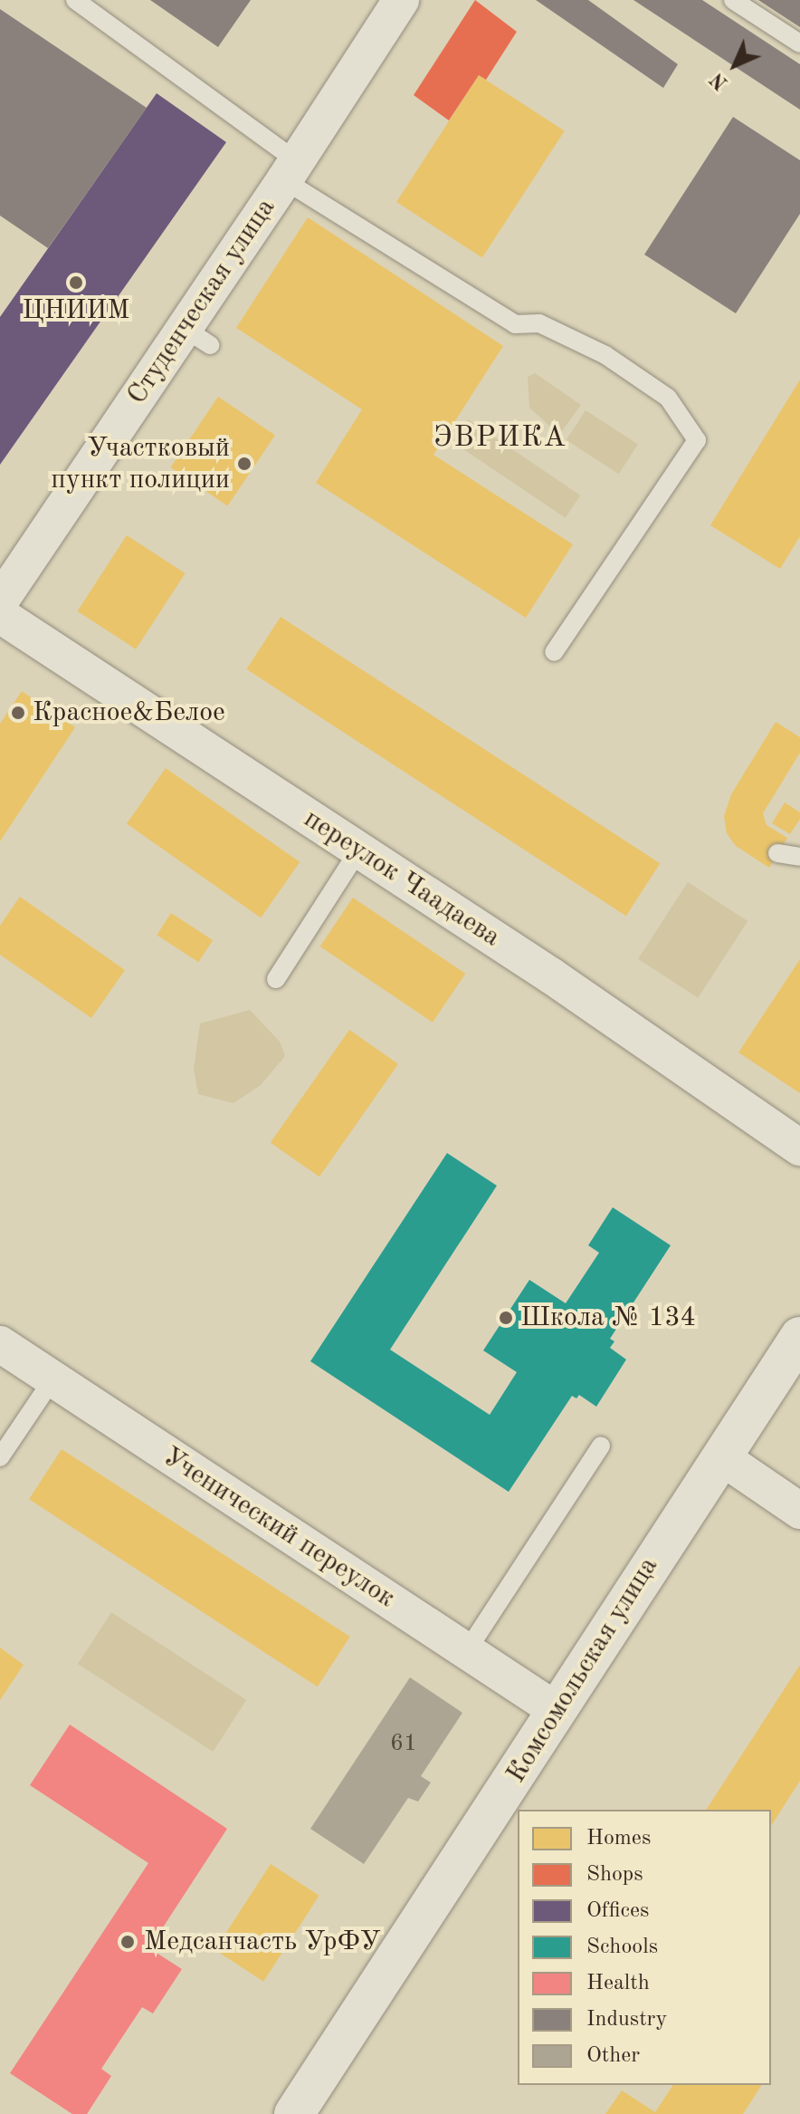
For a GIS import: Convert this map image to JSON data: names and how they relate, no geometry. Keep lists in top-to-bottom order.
{
  "streets": {
    "main road": ["Комсомольская улица"],
    "street": ["Студенческая улица", "переулок Чаадаева", "Ученический переулок"]
  },
  "crossings": [
    ["Ученический переулок", "Комсомольская улица"]
  ],
  "districts": ["ЭВРИКА"],
  "places": [
    "ЦНИИМ",
    "Участковый пункт полиции",
    "Красное&Белое",
    "Школа № 134",
    "Медсанчасть УрФУ"
  ],
  "house_numbers": ["61"],
  "legend": [
    "Homes",
    "Shops",
    "Offices",
    "Schools",
    "Health",
    "Industry",
    "Other"
  ],
  "north": "bottom left"
}
